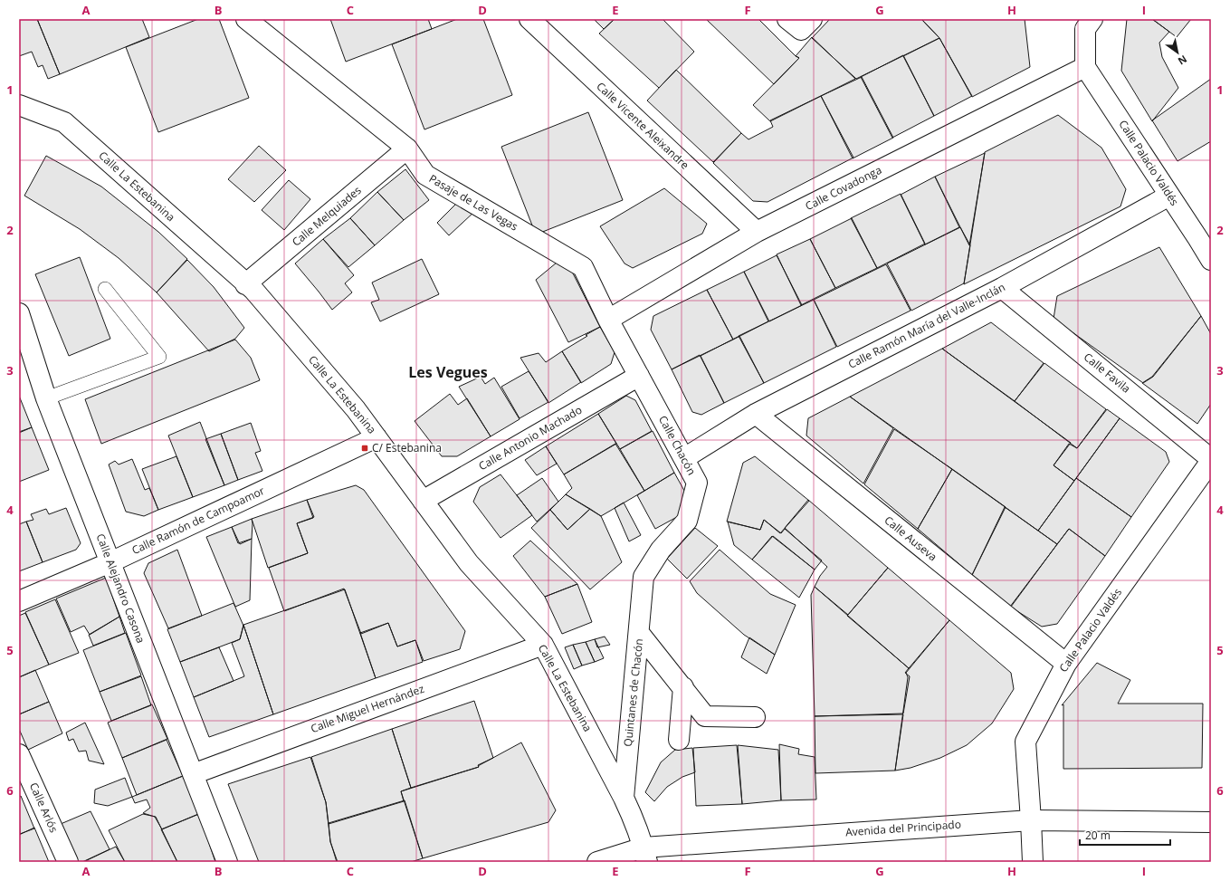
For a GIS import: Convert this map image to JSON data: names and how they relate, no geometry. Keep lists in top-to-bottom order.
{
  "streets": {
    "street": [
      "Calle Vicente Aleixandre",
      "Calle Palacio Valdés",
      "Calle La Estebanina",
      "Calle Covadonga",
      "Pasaje de Las Vegas",
      "Calle Melquiades",
      "Calle Ramón María del Valle-Inclán",
      "Calle Favila",
      "Calle Antonio Machado",
      "Calle Chacón",
      "Calle Ramón de Campoamor",
      "Calle Auseva",
      "Calle Alejandro Casona",
      "Quintanes de Chacón",
      "Calle Miguel Hernández",
      "Calle Arlós",
      "Avenida del Principado"
    ]
  },
  "crossings": [
    ["Calle Vicente Aleixandre", "Calle Covadonga"],
    ["Calle Palacio Valdés", "Calle Covadonga"],
    ["Calle Palacio Valdés", "Calle Ramón María del Valle-Inclán"],
    ["Calle Palacio Valdés", "Calle Favila"],
    ["Calle Palacio Valdés", "Calle Auseva"],
    ["Calle Palacio Valdés", "Avenida del Principado"],
    ["Calle La Estebanina", "Calle Melquiades"],
    ["Calle La Estebanina", "Calle Antonio Machado"],
    ["Calle La Estebanina", "Calle Ramón de Campoamor"],
    ["Calle La Estebanina", "Quintanes de Chacón"],
    ["Calle La Estebanina", "Calle Miguel Hernández"],
    ["Calle La Estebanina", "Avenida del Principado"],
    ["Calle Covadonga", "Pasaje de Las Vegas"],
    ["Calle Covadonga", "Calle Chacón"],
    ["Pasaje de Las Vegas", "Calle Melquiades"],
    ["Pasaje de Las Vegas", "Calle Chacón"],
    ["Calle Ramón María del Valle-Inclán", "Calle Favila"],
    ["Calle Ramón María del Valle-Inclán", "Calle Chacón"],
    ["Calle Ramón María del Valle-Inclán", "Calle Auseva"],
    ["Calle Antonio Machado", "Calle Chacón"],
    ["Calle Chacón", "Quintanes de Chacón"],
    ["Calle Ramón de Campoamor", "Calle Alejandro Casona"],
    ["Calle Alejandro Casona", "Calle Miguel Hernández"]
  ],
  "districts": ["Les Vegues"],
  "places": {
    "transit": ["C/ Estebanina"]
  },
  "scale_bar": "20 m",
  "north": "bottom right",
  "grid": {
    "columns": [
      "A",
      "B",
      "C",
      "D",
      "E",
      "F",
      "G",
      "H",
      "I"
    ],
    "rows": [
      "1",
      "2",
      "3",
      "4",
      "5",
      "6"
    ]
  }
}
